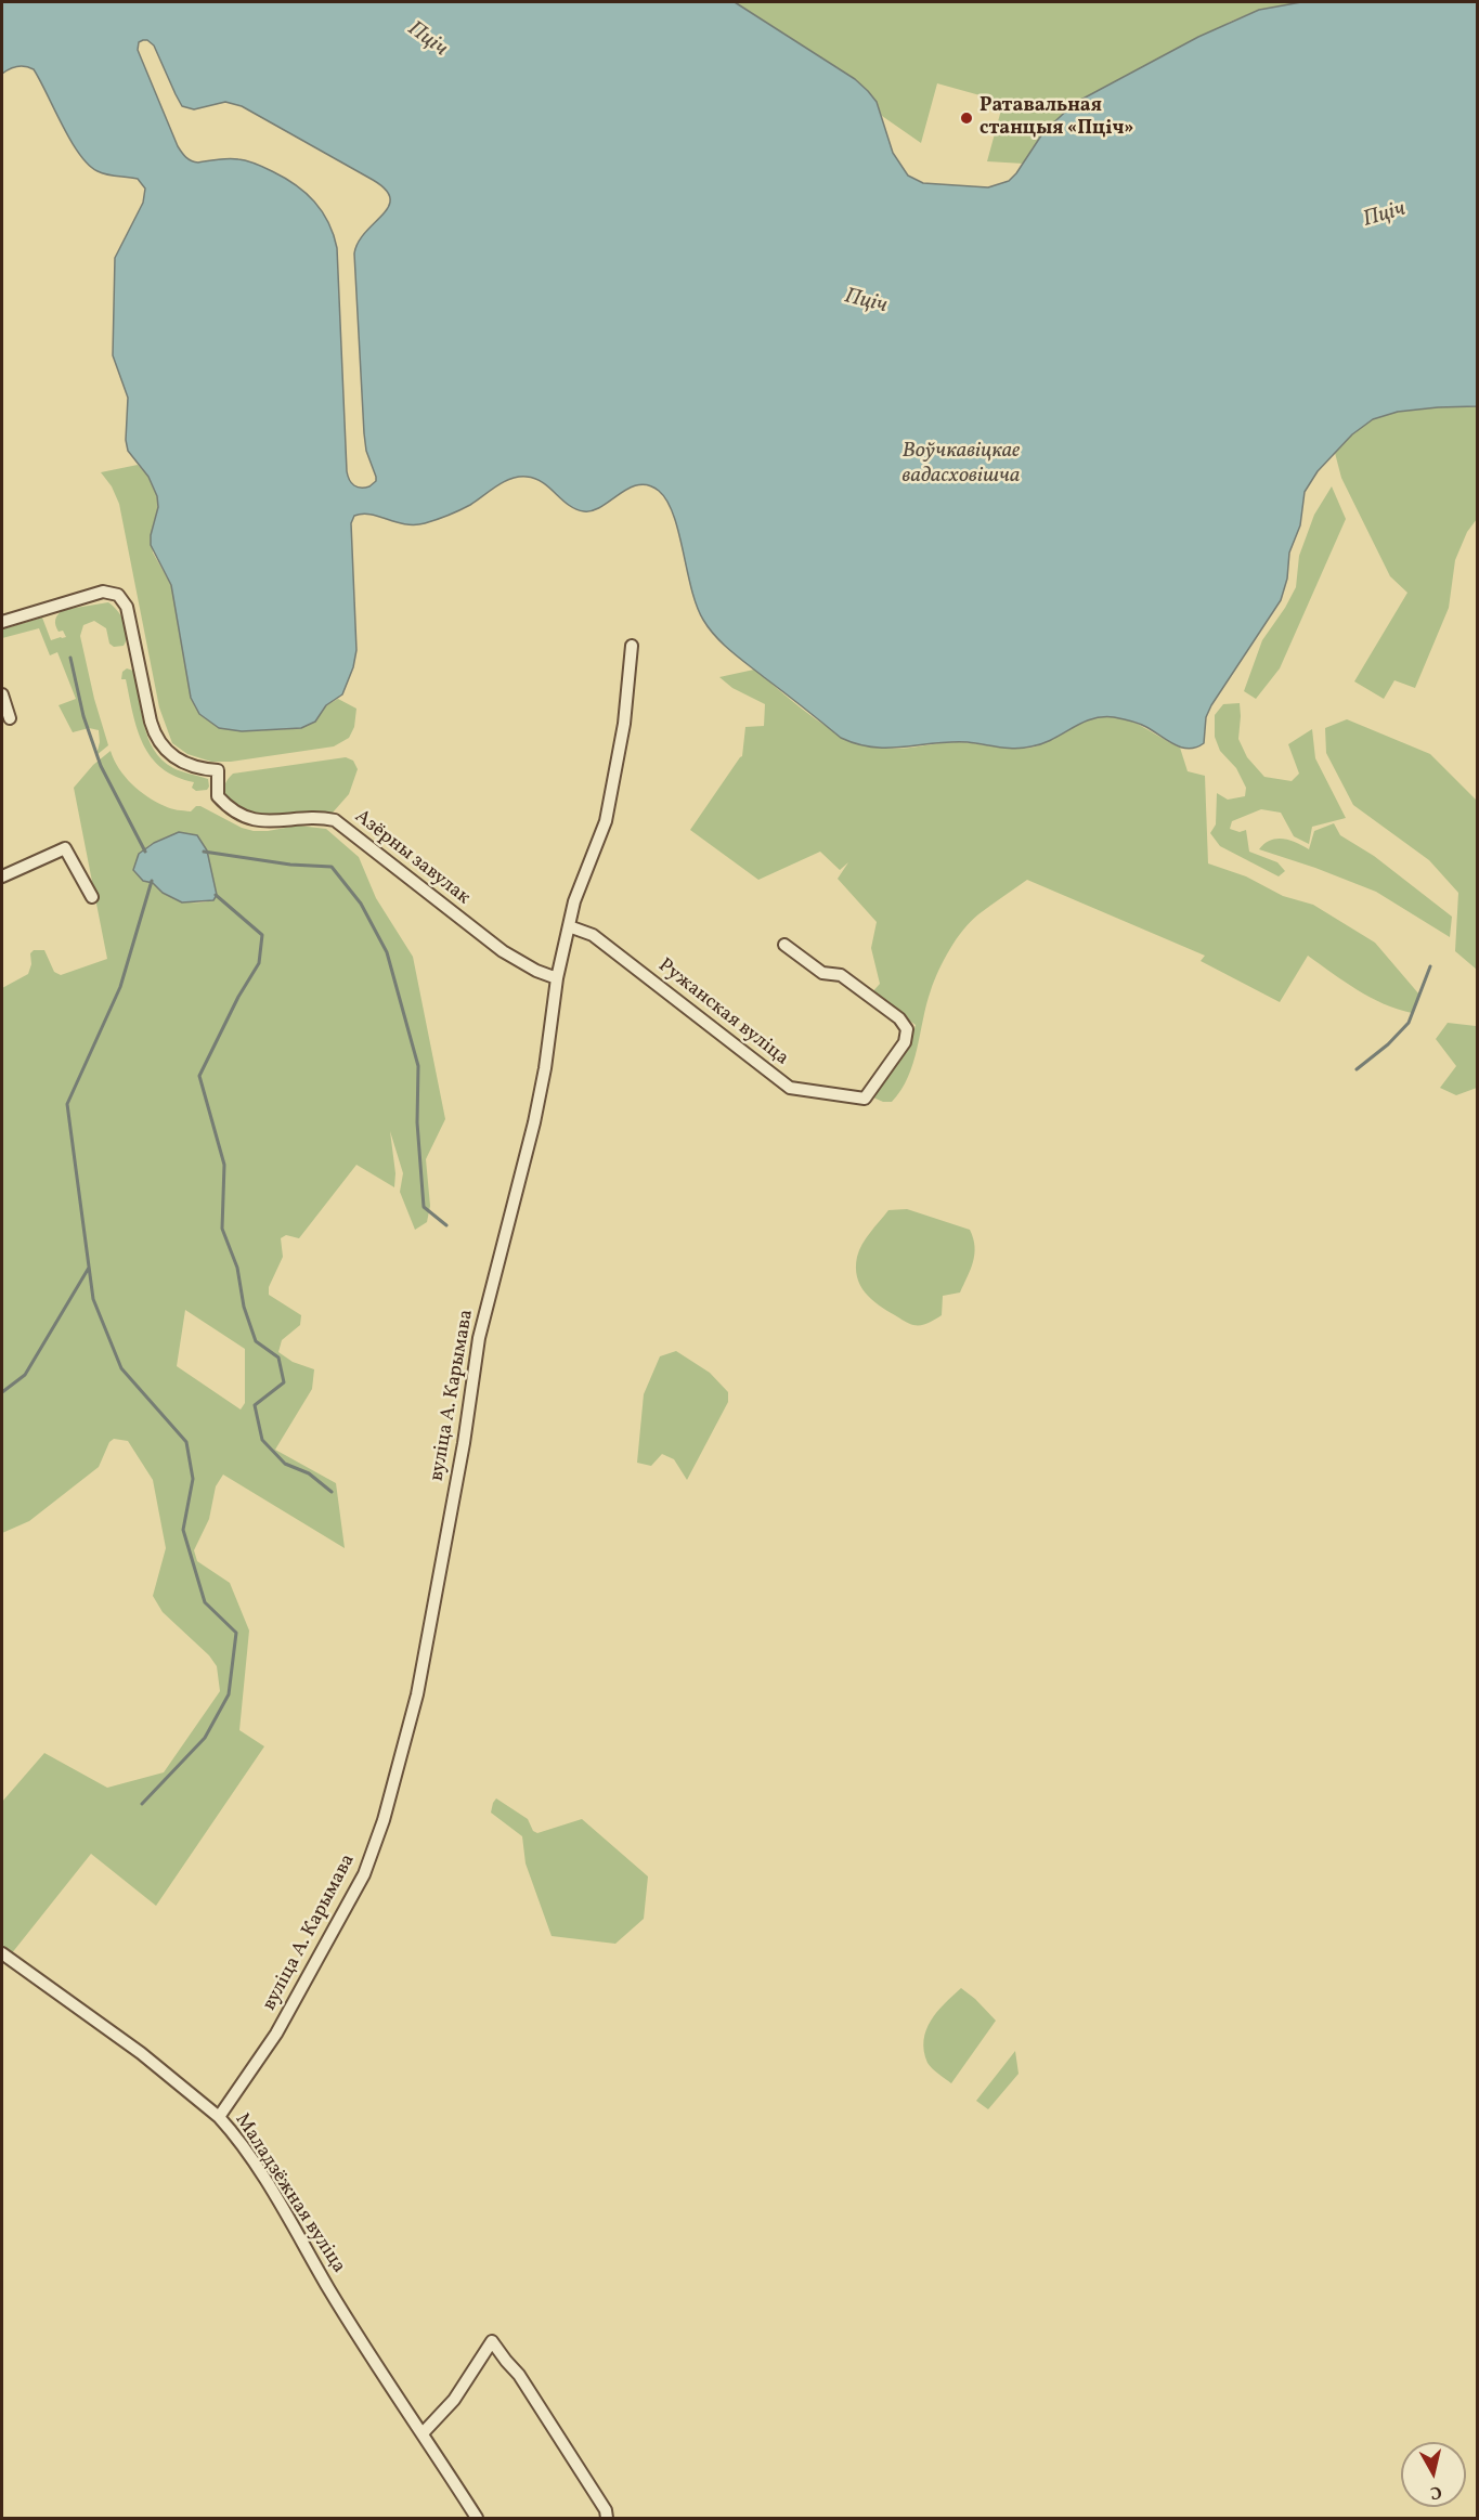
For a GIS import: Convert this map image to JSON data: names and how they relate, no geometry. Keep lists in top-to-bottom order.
{
  "streets": {
    "street": [
      "Азёрны завулак",
      "Ружанская вуліца",
      "вуліца А. Карымава",
      "Маладзёжная вуліца"
    ]
  },
  "crossings": [
    ["Азёрны завулак", "вуліца А. Карымава"],
    ["Ружанская вуліца", "вуліца А. Карымава"],
    ["вуліца А. Карымава", "Маладзёжная вуліца"]
  ],
  "water": ["Пціч", "Воўчкавіцкае вадасховішча"],
  "places": ["Ратавальная станцыя «Пціч»"],
  "north": "bottom"
}
